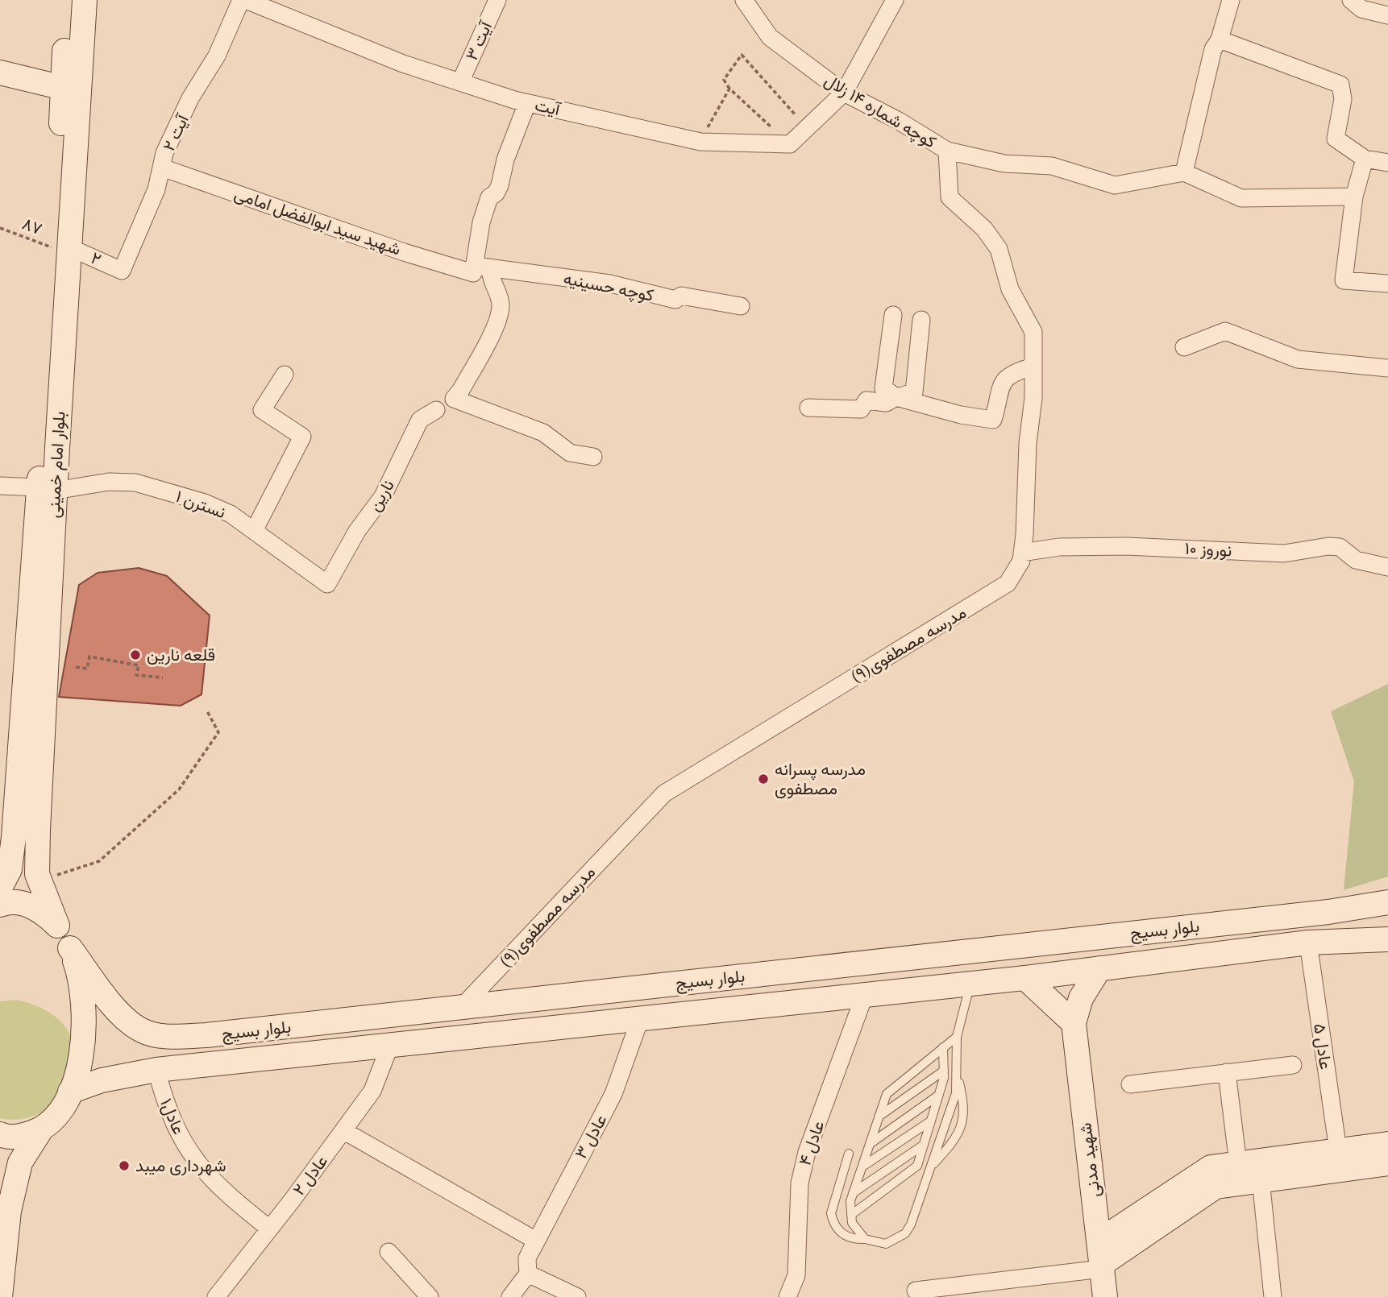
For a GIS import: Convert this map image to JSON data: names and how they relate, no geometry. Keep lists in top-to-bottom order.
{
  "streets": {
    "main road": ["بلوار امام خمینی", "بلوار بسیج", "شهید مدنی"],
    "street": [
      "آیت ۳",
      "آیت",
      "کوچه شماره ۱۴ زلال",
      "آیت ۲",
      "شهید سید ابوالفضل امامی",
      "۲",
      "کوچه حسینیه",
      "نارین",
      "نسترن ۱",
      "نوروز ۱۰",
      "مدرسه مصطفوی(۹)",
      "عادل ۵",
      "عادل۱",
      "عادل ۳",
      "عادل ۴",
      "عادل ۲"
    ],
    "path": ["۸۷"]
  },
  "crossings": [
    ["آیت ۳", "آیت"],
    ["آیت", "کوچه شماره ۱۴ زلال"],
    ["کوچه شماره ۱۴ زلال", "مدرسه مصطفوی(۹)"],
    ["آیت ۲", "شهید سید ابوالفضل امامی"],
    ["آیت ۲", "۲"],
    ["شهید سید ابوالفضل امامی", "کوچه حسینیه"],
    ["۸۷", "۲"],
    ["۸۷", "بلوار امام خمینی"],
    ["۲", "بلوار امام خمینی"],
    ["بلوار امام خمینی", "نسترن ۱"],
    ["نارین", "نسترن ۱"],
    ["نوروز ۱۰", "مدرسه مصطفوی(۹)"],
    ["مدرسه مصطفوی(۹)", "بلوار بسیج"],
    ["بلوار بسیج", "عادل ۵"],
    ["بلوار بسیج", "عادل۱"],
    ["بلوار بسیج", "عادل ۳"],
    ["بلوار بسیج", "عادل ۴"],
    ["بلوار بسیج", "شهید مدنی"],
    ["بلوار بسیج", "عادل ۲"],
    ["عادل۱", "عادل ۲"]
  ],
  "places": ["قلعه نارین", "مدرسه پسرانه مصطفوی", "شهرداری میبد"]
}
